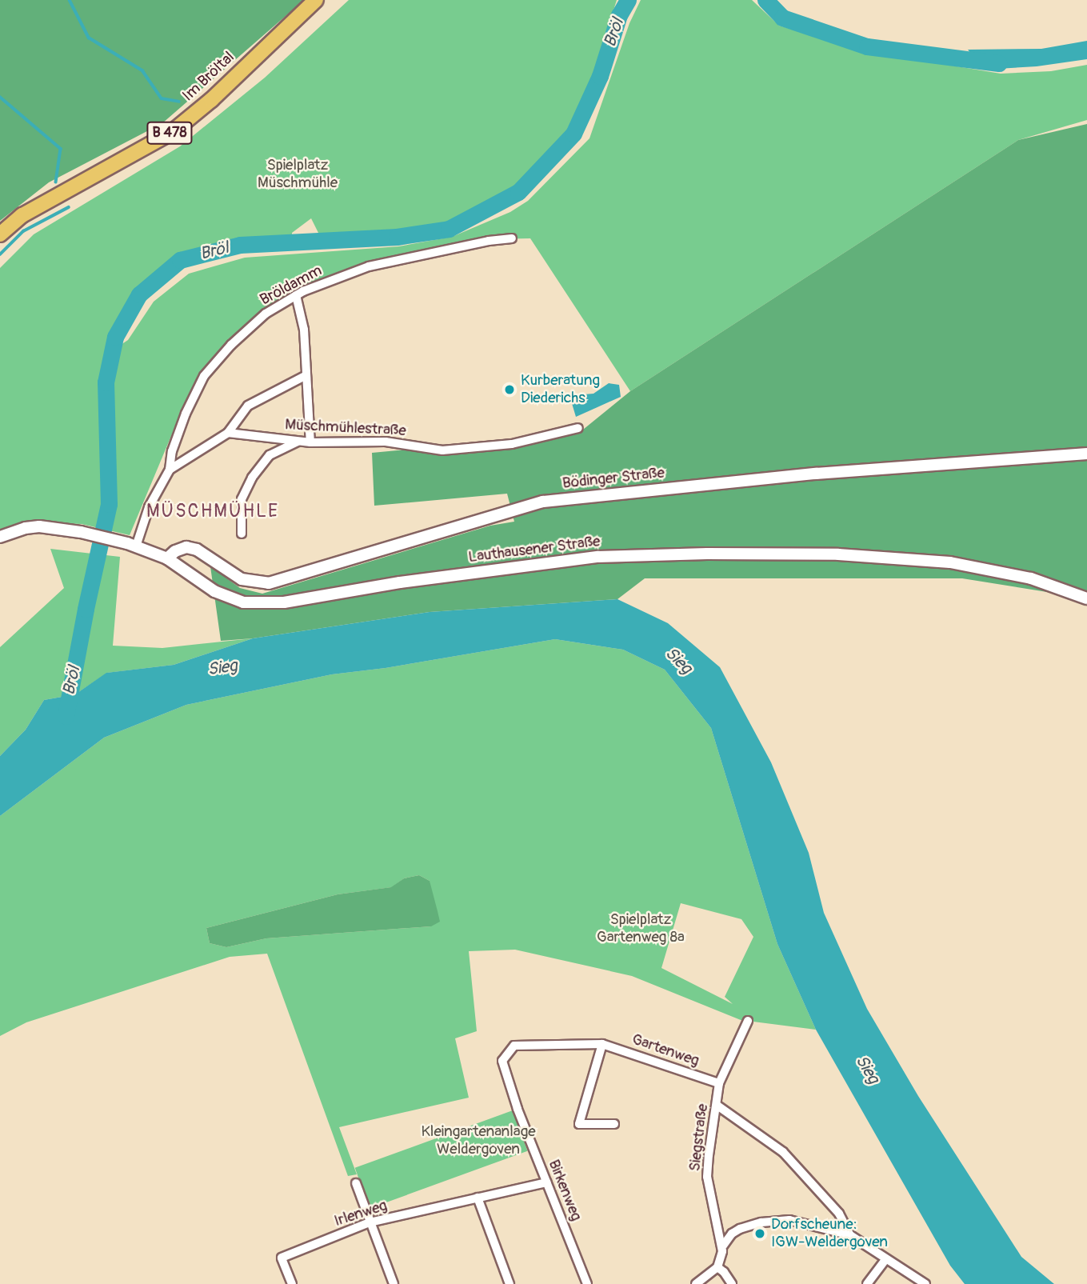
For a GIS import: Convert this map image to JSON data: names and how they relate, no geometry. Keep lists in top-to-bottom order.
{
  "streets": {
    "main road": ["Im Bröltal", "B 478"],
    "street": [
      "Bröldamm",
      "Müschmühlestraße",
      "Bödinger Straße",
      "Lauthausener Straße",
      "Gartenweg",
      "Siegstraße",
      "Birkenweg",
      "Irlenweg"
    ]
  },
  "crossings": [
    ["Bödinger Straße", "Lauthausener Straße"],
    ["Gartenweg", "Siegstraße"],
    ["Gartenweg", "Birkenweg"],
    ["Birkenweg", "Irlenweg"]
  ],
  "districts": ["MÜSCHMÜHLE"],
  "water": ["Bröl", "Sieg"],
  "parks": ["Spielplatz Müschmühle", "Spielplatz Gartenweg 8a", "Kleingartenanlage Weldergoven"],
  "places": ["Kurberatung Diederichs", "Dorfscheune: IGW-Weldergoven"]
}
